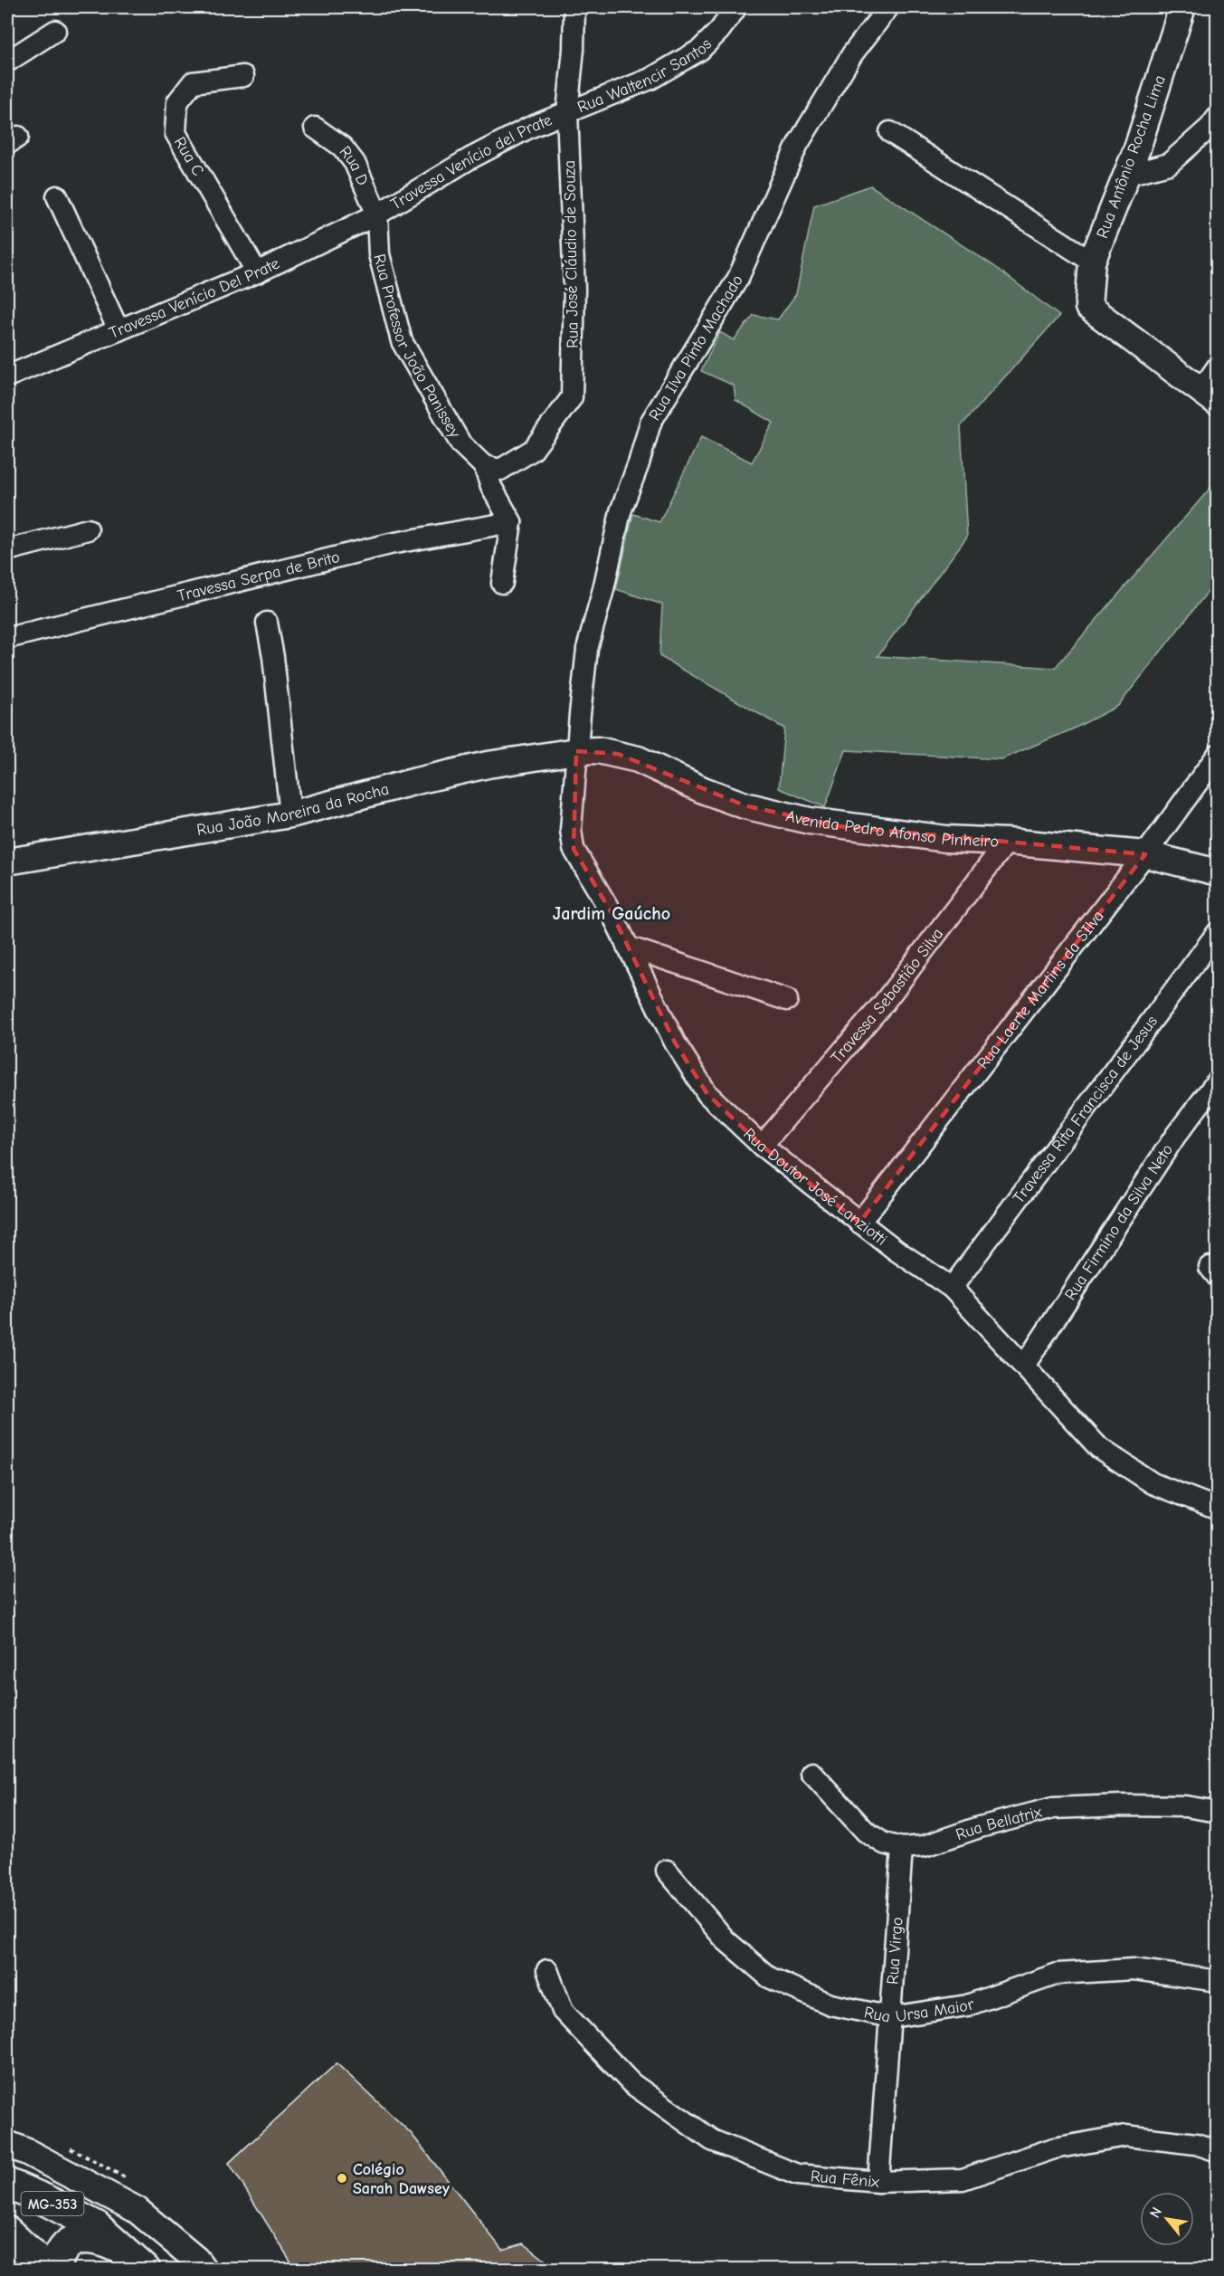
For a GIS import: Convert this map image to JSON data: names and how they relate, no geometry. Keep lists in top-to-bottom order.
{
  "streets": {
    "main road": ["MG-353"],
    "street": [
      "Rua Waltencir Santos",
      "Rua C",
      "Rua Antônio Rocha Lima",
      "Travessa Venício del Prate",
      "Rua D",
      "Rua José Cláudio de Souza",
      "Travessa Venício Del Prate",
      "Rua Professor João Panissey",
      "Rua Ilva Pinto Machado",
      "Travessa Serpa de Brito",
      "Rua João Moreira da Rocha",
      "Avenida Pedro Afonso Pinheiro",
      "Rua Laerte Martins da SIlva",
      "Travessa Sebastião Silva",
      "Travessa Rita Francisca de Jesus",
      "Rua Doutor José Lanziotti",
      "Rua Firmino da Silva Neto",
      "Rua Bellatrix",
      "Rua Virgo",
      "Rua Ursa Maior",
      "Rua Fênix"
    ]
  },
  "crossings": [
    ["Rua Waltencir Santos", "Travessa Venício del Prate"],
    ["Rua Waltencir Santos", "Rua José Cláudio de Souza"],
    ["Rua C", "Travessa Venício Del Prate"],
    ["Travessa Venício del Prate", "Rua D"],
    ["Travessa Venício del Prate", "Rua José Cláudio de Souza"],
    ["Travessa Venício del Prate", "Travessa Venício Del Prate"],
    ["Travessa Venício del Prate", "Rua Professor João Panissey"],
    ["Rua D", "Travessa Venício Del Prate"],
    ["Rua D", "Rua Professor João Panissey"],
    ["Rua José Cláudio de Souza", "Rua Professor João Panissey"],
    ["Travessa Venício Del Prate", "Rua Professor João Panissey"],
    ["Rua Professor João Panissey", "Travessa Serpa de Brito"],
    ["Rua Ilva Pinto Machado", "Rua João Moreira da Rocha"],
    ["Rua Ilva Pinto Machado", "Avenida Pedro Afonso Pinheiro"],
    ["Rua Ilva Pinto Machado", "Rua Doutor José Lanziotti"],
    ["Rua João Moreira da Rocha", "Avenida Pedro Afonso Pinheiro"],
    ["Rua João Moreira da Rocha", "Rua Doutor José Lanziotti"],
    ["Avenida Pedro Afonso Pinheiro", "Rua Laerte Martins da SIlva"],
    ["Avenida Pedro Afonso Pinheiro", "Travessa Sebastião Silva"],
    ["Avenida Pedro Afonso Pinheiro", "Rua Doutor José Lanziotti"],
    ["Rua Laerte Martins da SIlva", "Rua Doutor José Lanziotti"],
    ["Travessa Sebastião Silva", "Rua Doutor José Lanziotti"],
    ["Travessa Rita Francisca de Jesus", "Rua Doutor José Lanziotti"],
    ["Rua Doutor José Lanziotti", "Rua Firmino da Silva Neto"],
    ["Rua Bellatrix", "Rua Virgo"],
    ["Rua Virgo", "Rua Ursa Maior"],
    ["Rua Virgo", "Rua Fênix"]
  ],
  "districts": ["Jardim Gaúcho"],
  "places": ["Colégio Sarah Dawsey"],
  "north": "top left"
}
